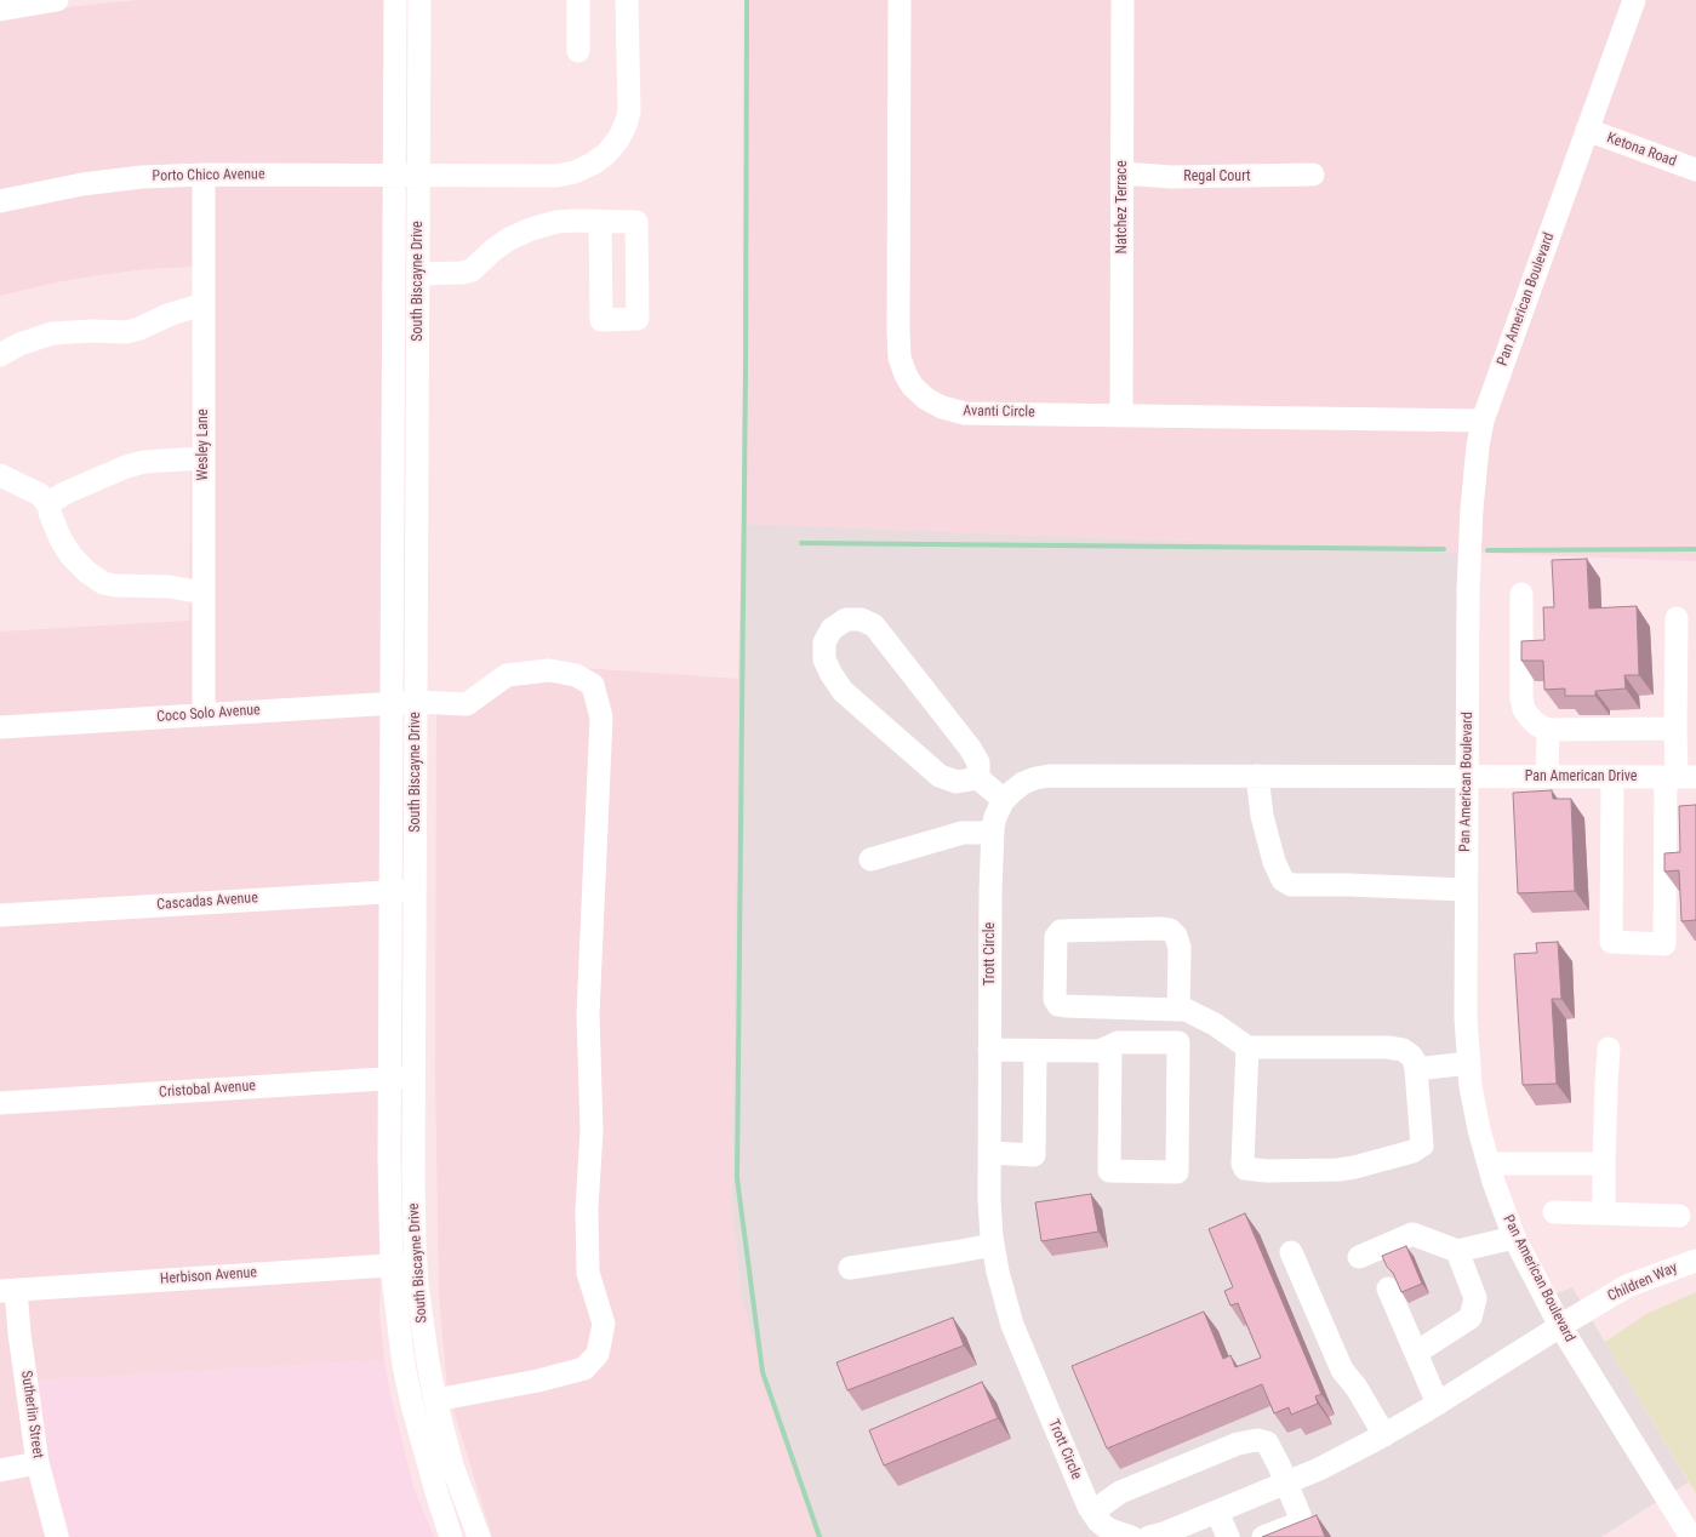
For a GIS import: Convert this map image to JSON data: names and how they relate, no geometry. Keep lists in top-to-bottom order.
{
  "streets": {
    "street": [
      "Ketona Road",
      "Porto Chico Avenue",
      "Regal Court",
      "Natchez Terrace",
      "South Biscayne Drive",
      "Pan American Boulevard",
      "Avanti Circle",
      "Wesley Lane",
      "Coco Solo Avenue",
      "Pan American Drive",
      "Cascadas Avenue",
      "Trott Circle",
      "Cristobal Avenue",
      "Herbison Avenue",
      "Children Way",
      "Sutherlin Street"
    ]
  },
  "crossings": [
    ["Ketona Road", "Pan American Boulevard"],
    ["Porto Chico Avenue", "South Biscayne Drive"],
    ["Porto Chico Avenue", "Wesley Lane"],
    ["Regal Court", "Natchez Terrace"],
    ["Natchez Terrace", "Avanti Circle"],
    ["South Biscayne Drive", "Coco Solo Avenue"],
    ["South Biscayne Drive", "Cascadas Avenue"],
    ["South Biscayne Drive", "Cristobal Avenue"],
    ["South Biscayne Drive", "Herbison Avenue"],
    ["Pan American Boulevard", "Avanti Circle"],
    ["Pan American Boulevard", "Pan American Drive"],
    ["Pan American Boulevard", "Children Way"],
    ["Wesley Lane", "Coco Solo Avenue"],
    ["Herbison Avenue", "Sutherlin Street"]
  ]
}
